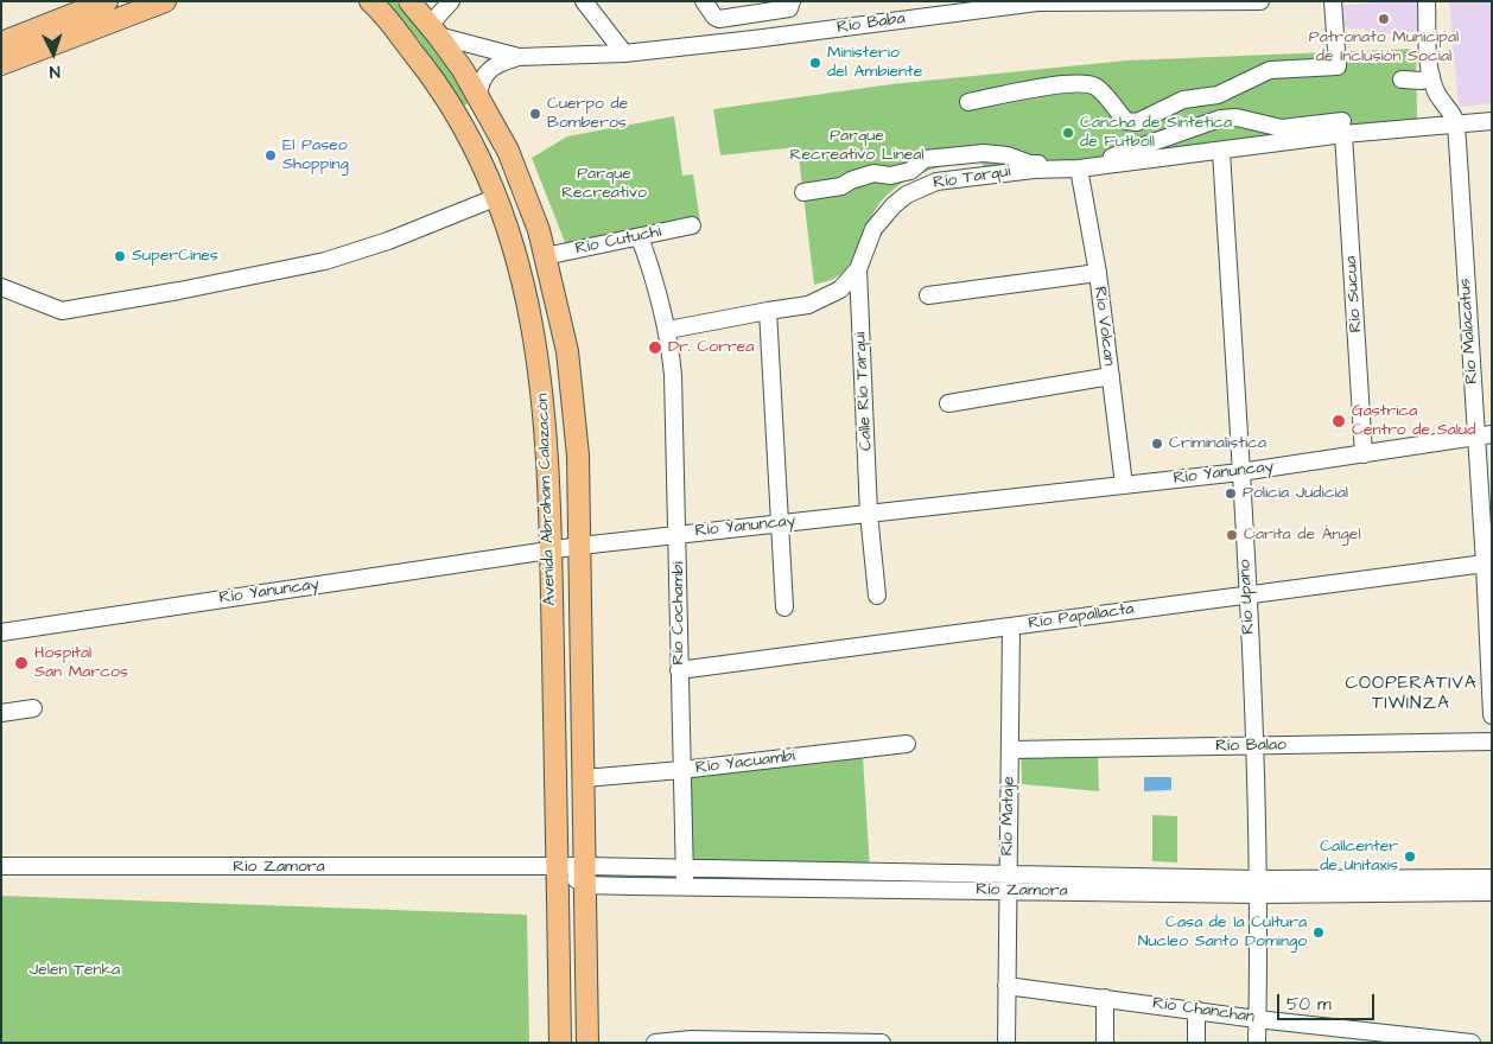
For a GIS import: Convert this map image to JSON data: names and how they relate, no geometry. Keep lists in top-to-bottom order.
{
  "streets": {
    "main road": ["Avenida Abraham Calazacón"],
    "street": [
      "Río Baba",
      "Río Tarqui",
      "Río Cutuchi",
      "Río Sucua",
      "Río Volcan",
      "Río Malacatus",
      "Calle Río Tarqui",
      "Río Yanuncay",
      "Río Upano",
      "Río Cochambi",
      "Río Papallacta",
      "Río Balao",
      "Río Yacuambi",
      "Río Mataje",
      "Río Zamora",
      "Río Chanchan"
    ]
  },
  "crossings": [
    ["Río Baba", "Avenida Abraham Calazacón"],
    ["Río Tarqui", "Río Sucua"],
    ["Río Tarqui", "Río Volcan"],
    ["Río Tarqui", "Río Malacatus"],
    ["Río Tarqui", "Calle Río Tarqui"],
    ["Río Tarqui", "Río Upano"],
    ["Río Tarqui", "Río Cochambi"],
    ["Río Cutuchi", "Avenida Abraham Calazacón"],
    ["Río Cutuchi", "Río Cochambi"],
    ["Río Sucua", "Río Yanuncay"],
    ["Río Volcan", "Río Yanuncay"],
    ["Río Malacatus", "Río Yanuncay"],
    ["Río Malacatus", "Río Papallacta"],
    ["Calle Río Tarqui", "Río Yanuncay"],
    ["Río Yanuncay", "Avenida Abraham Calazacón"],
    ["Río Yanuncay", "Río Upano"],
    ["Río Yanuncay", "Río Cochambi"],
    ["Avenida Abraham Calazacón", "Río Yacuambi"],
    ["Avenida Abraham Calazacón", "Río Zamora"],
    ["Río Upano", "Río Papallacta"],
    ["Río Upano", "Río Balao"],
    ["Río Upano", "Río Zamora"],
    ["Río Upano", "Río Chanchan"],
    ["Río Cochambi", "Río Papallacta"],
    ["Río Cochambi", "Río Yacuambi"],
    ["Río Cochambi", "Río Zamora"],
    ["Río Papallacta", "Río Mataje"],
    ["Río Balao", "Río Mataje"],
    ["Río Mataje", "Río Zamora"],
    ["Río Mataje", "Río Chanchan"]
  ],
  "districts": ["COOPERATIVA TIWINZA"],
  "parks": ["Parque Recreativo Lineal", "Parque Recreativo", "Jelen Tenka"],
  "places": [
    "Patronato Municipal de Inclusión Social",
    "Ministerio del Ambiente",
    "Cuerpo de Bomberos",
    "Cancha de Sintetica de Futboll",
    "El Paseo Shopping",
    "SuperCines",
    "Dr. Correa",
    "Gastrica Centro de Salud",
    "Criminalistica",
    "Policia Judicial",
    "Carita de Ángel",
    "Hospital San Marcos",
    "Callcenter de Unitaxis",
    "Casa de la Cultura Nucleo Santo Domingo"
  ],
  "scale_bar": "50 m",
  "north": "bottom"
}
